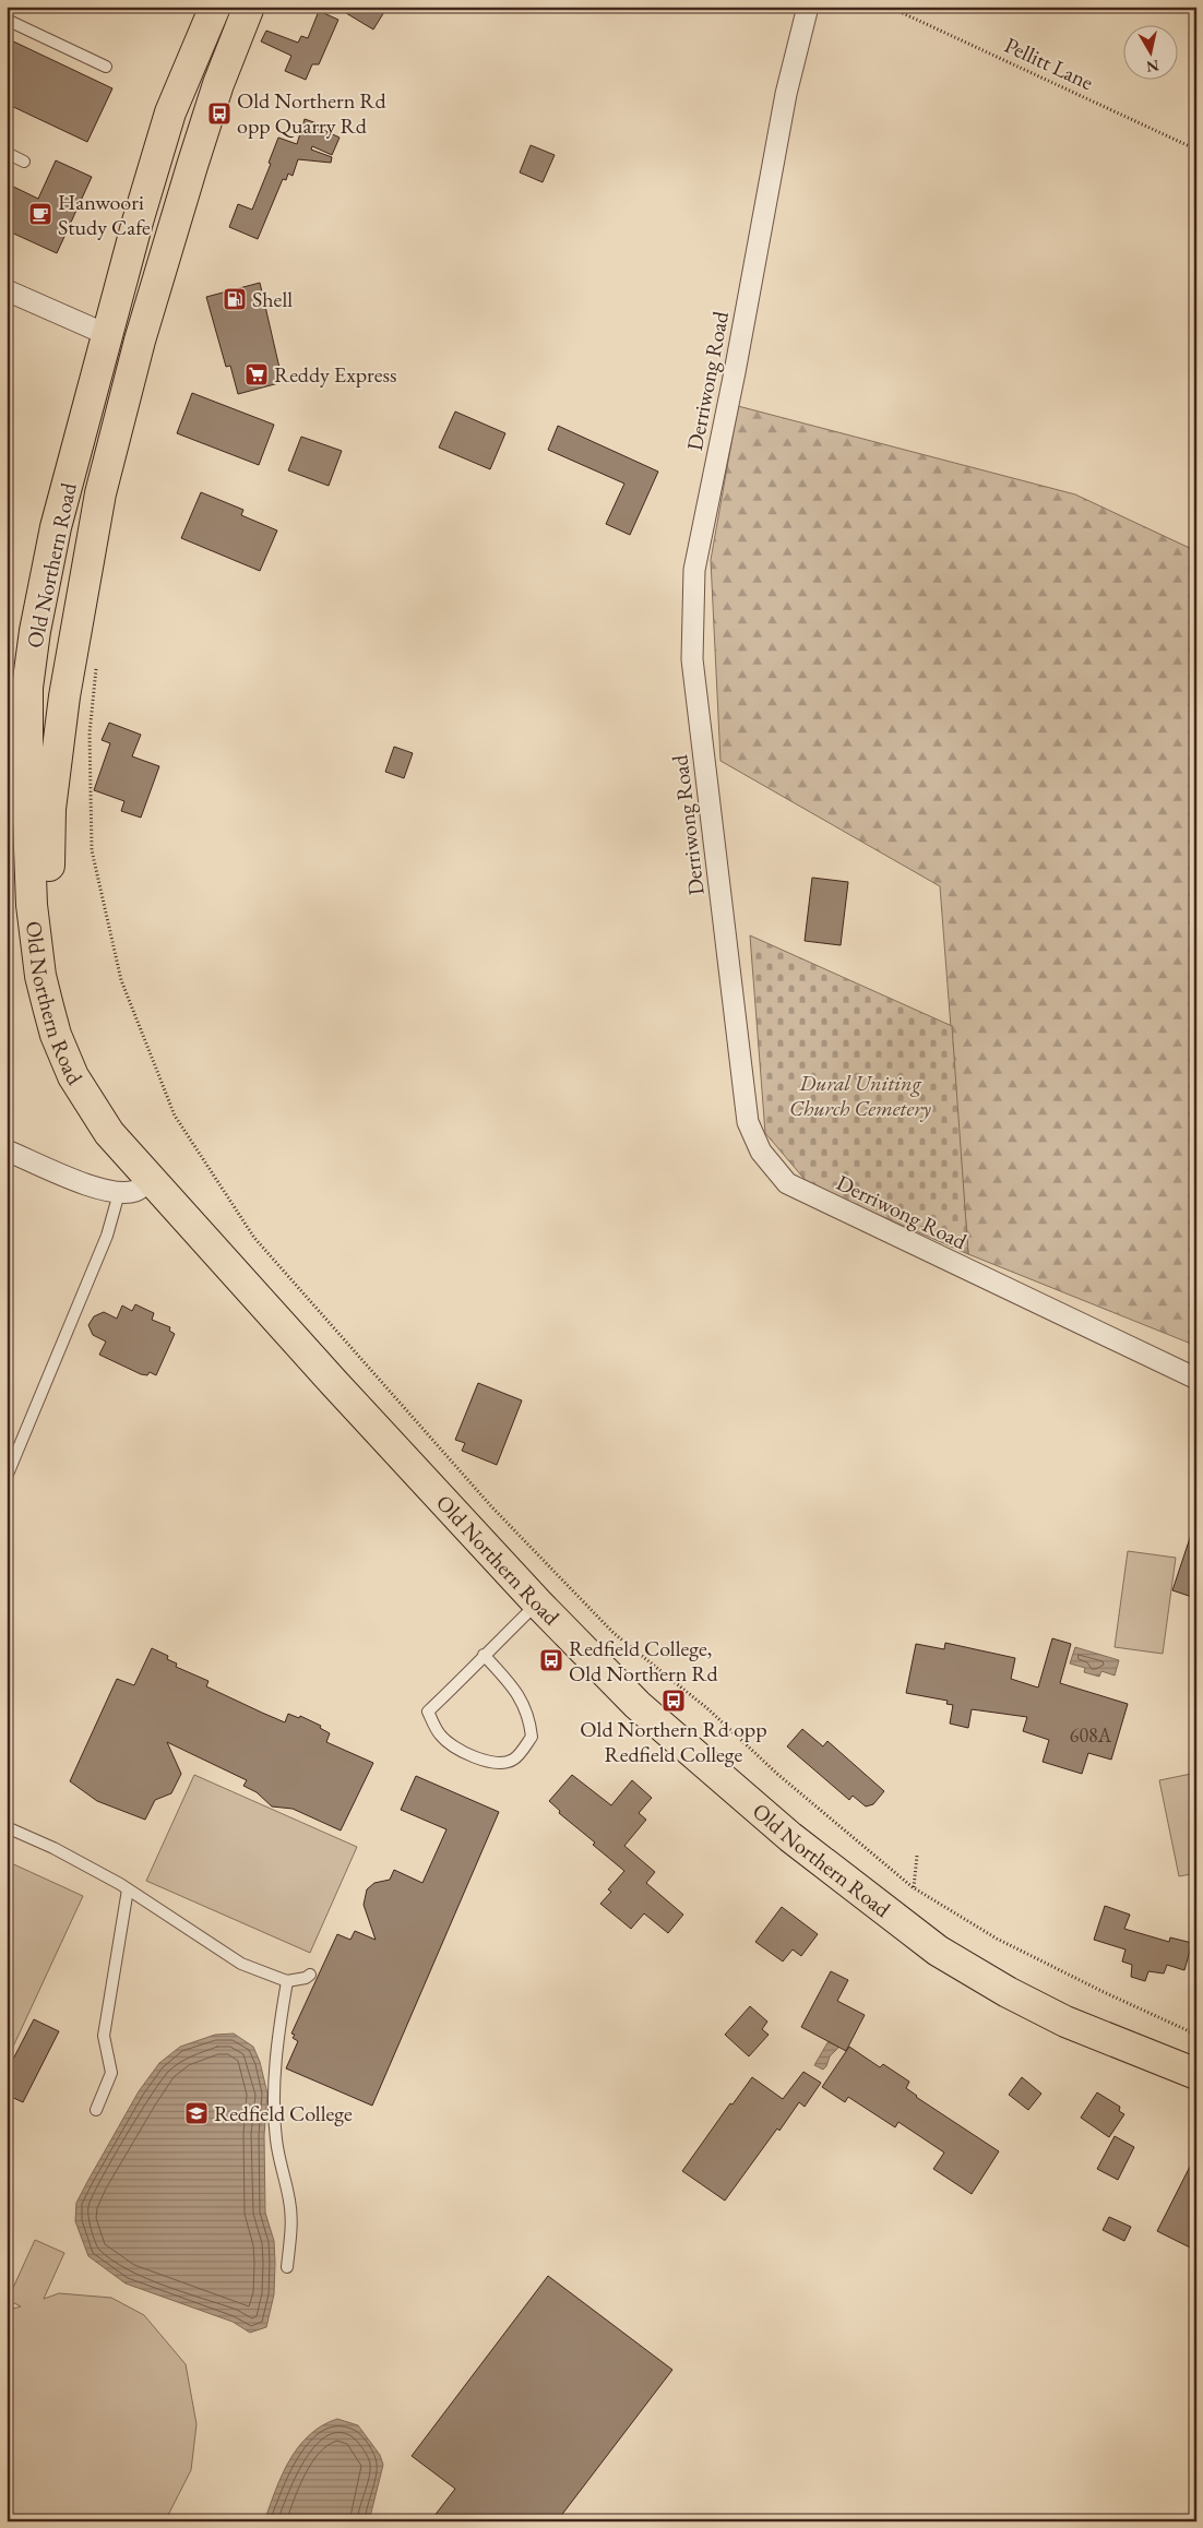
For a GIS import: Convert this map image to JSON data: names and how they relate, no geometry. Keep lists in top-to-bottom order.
{
  "streets": {
    "main road": ["Old Northern Road"],
    "street": ["Derriwong Road"],
    "path": ["Pellitt Lane"]
  },
  "parks": ["Dural Uniting Church Cemetery"],
  "places": {
    "bus stop": ["Old Northern Rd opp Quarry Rd", "Redfield College, Old Northern Rd", "Old Northern Rd opp Redfield College"],
    "cafe": ["Hanwoori Study Cafe"],
    "fuel station": ["Shell"],
    "supermarket": ["Reddy Express"],
    "school or university": ["Redfield College"]
  },
  "house_numbers": ["608A"],
  "north": "bottom"
}
